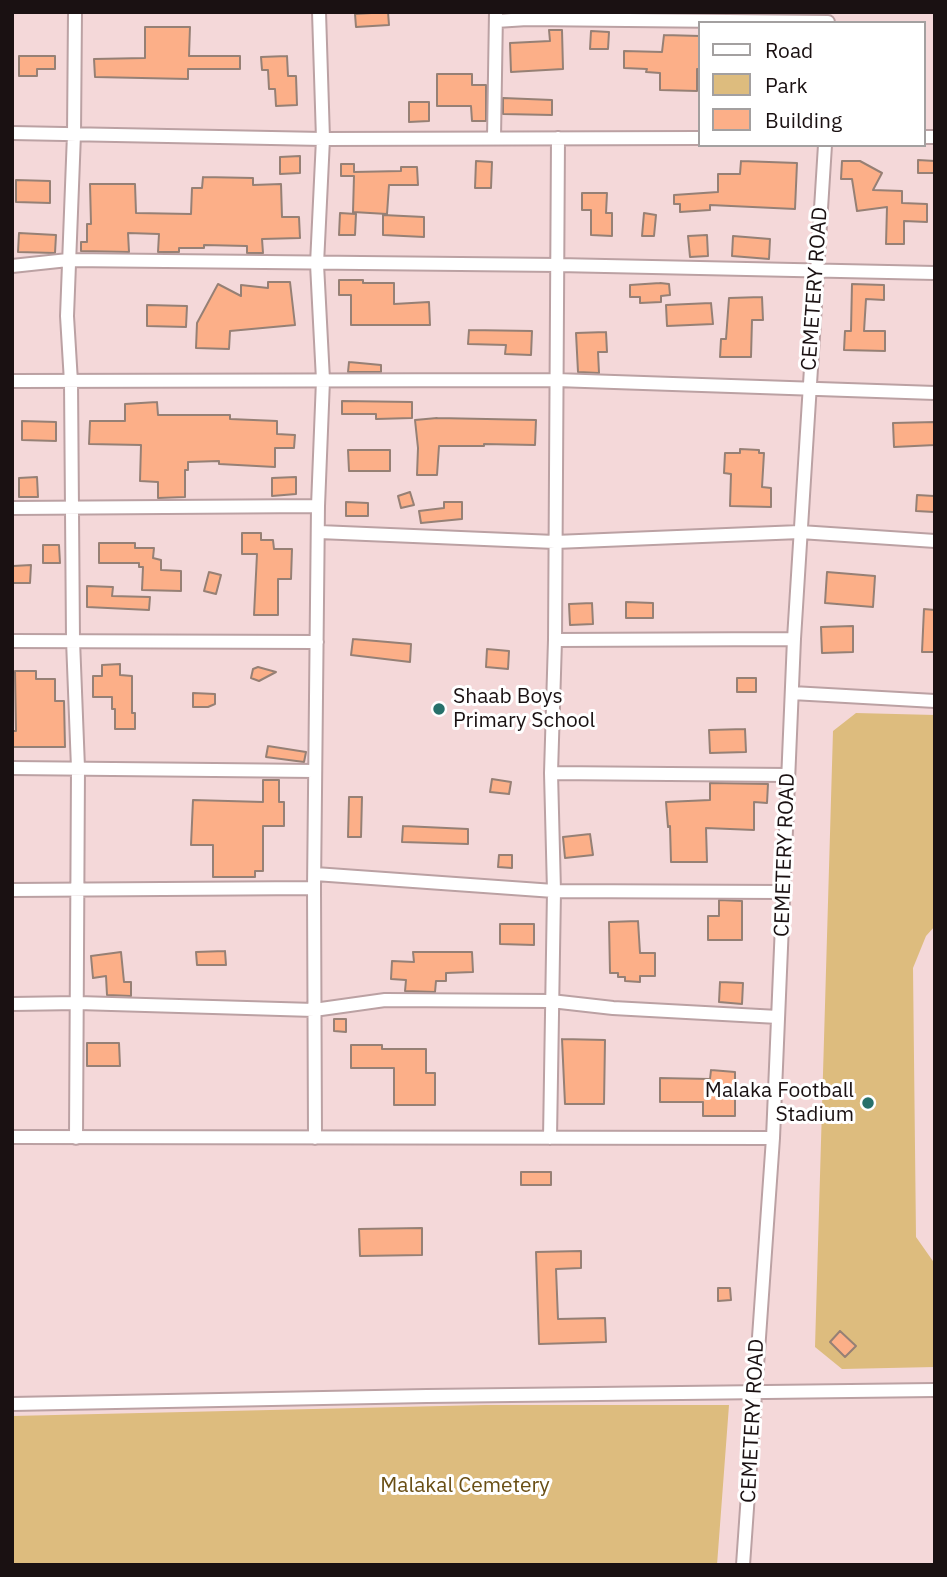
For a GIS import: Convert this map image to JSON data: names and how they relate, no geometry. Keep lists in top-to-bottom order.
{
  "streets": {
    "street": ["CEMETERY ROAD"]
  },
  "parks": ["Malakal Cemetery"],
  "places": ["Shaab Boys Primary School", "Malaka Football Stadium"],
  "legend": ["Road", "Park", "Building"]
}
